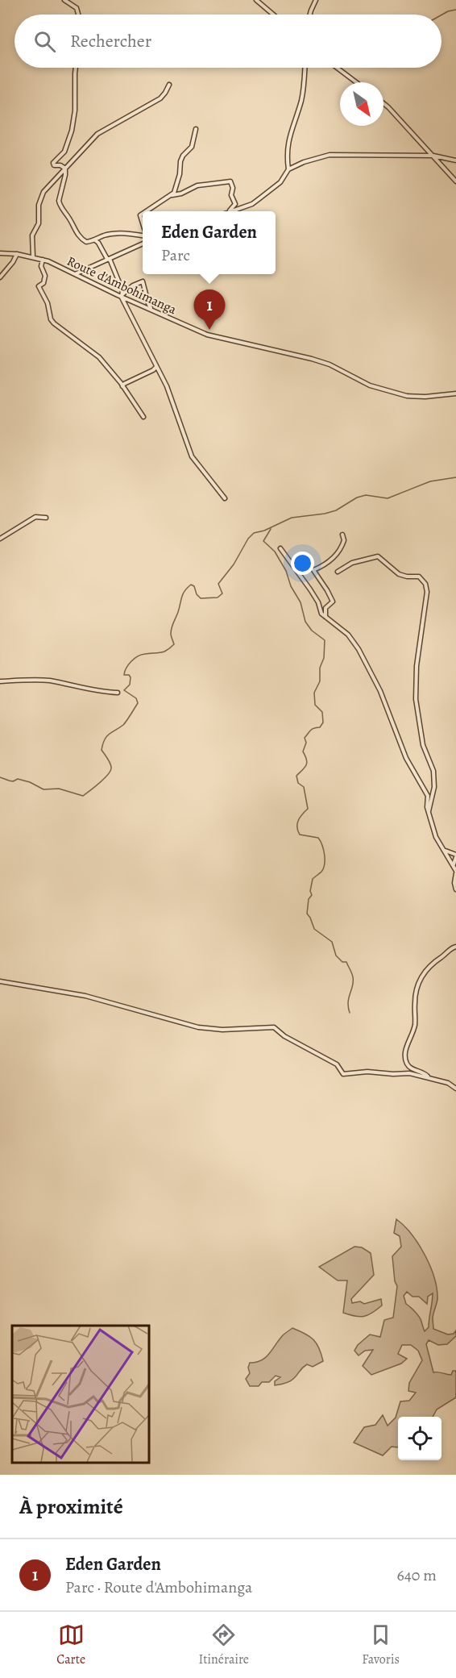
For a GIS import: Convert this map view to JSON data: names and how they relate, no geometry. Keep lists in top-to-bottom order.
{
  "streets": {
    "street": ["Route d'Ambohimanga"]
  },
  "north": "bottom right",
  "page": {
    "search": "Rechercher",
    "popup": ["Eden Garden", "Parc"],
    "pins": "1",
    "heading": "À proximité",
    "list": [
      {
        "mark": "1",
        "name": "Eden Garden",
        "note": "Parc · Route d'Ambohimanga",
        "value": "640 m"
      }
    ],
    "nav": ["Carte", "Itinéraire", "Favoris"]
  }
}
